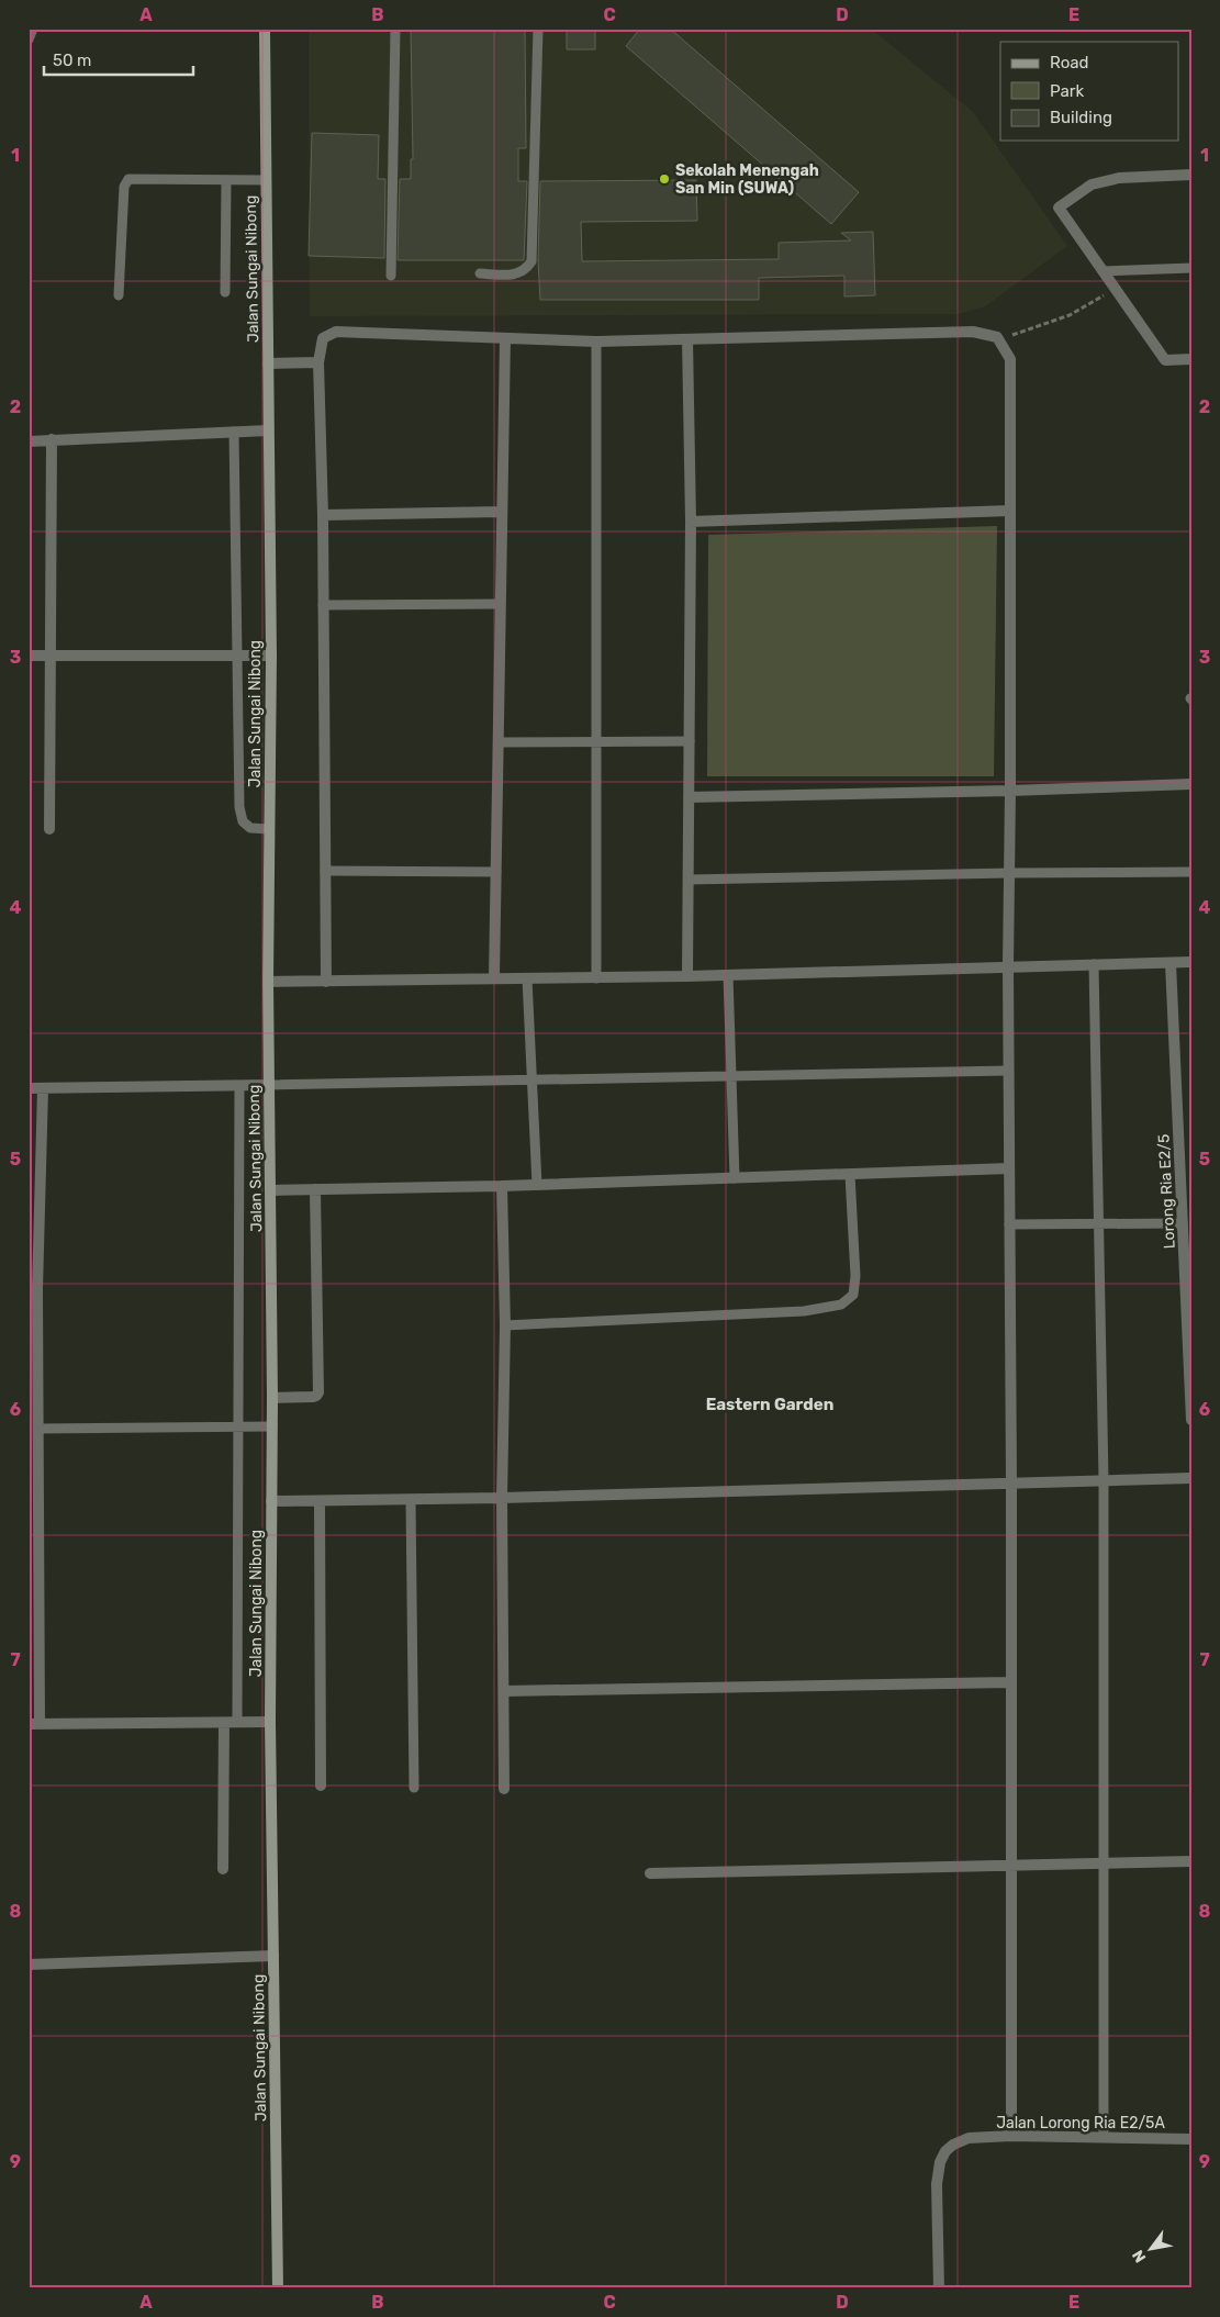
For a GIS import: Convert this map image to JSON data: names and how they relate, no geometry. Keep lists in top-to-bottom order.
{
  "streets": {
    "street": ["Jalan Sungai Nibong", "Lorong Ria E2/5", "Jalan Lorong Ria E2/5A"]
  },
  "districts": ["Eastern Garden"],
  "places": ["Sekolah Menengah San Min (SUWA)"],
  "legend": ["Road", "Park", "Building"],
  "scale_bar": "50 m",
  "north": "bottom left",
  "grid": {
    "columns": [
      "A",
      "B",
      "C",
      "D",
      "E"
    ],
    "rows": [
      "1",
      "2",
      "3",
      "4",
      "5",
      "6",
      "7",
      "8",
      "9"
    ]
  }
}
